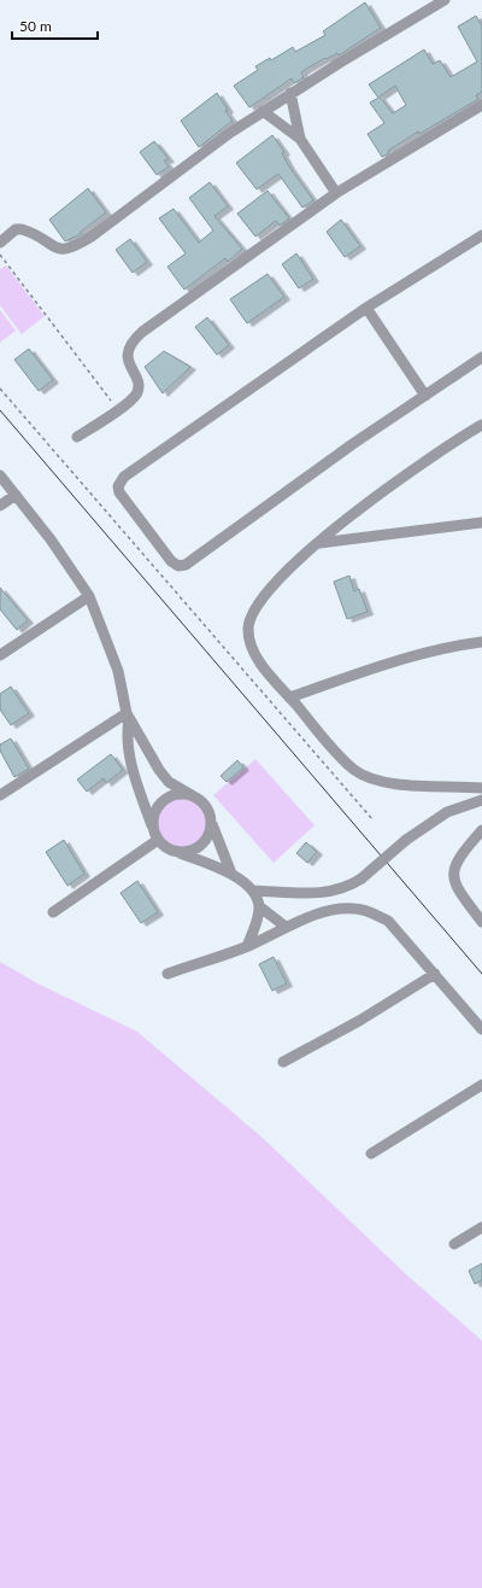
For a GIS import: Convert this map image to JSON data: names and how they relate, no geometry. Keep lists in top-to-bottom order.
{
  "scale_bar": "50 m"
}
